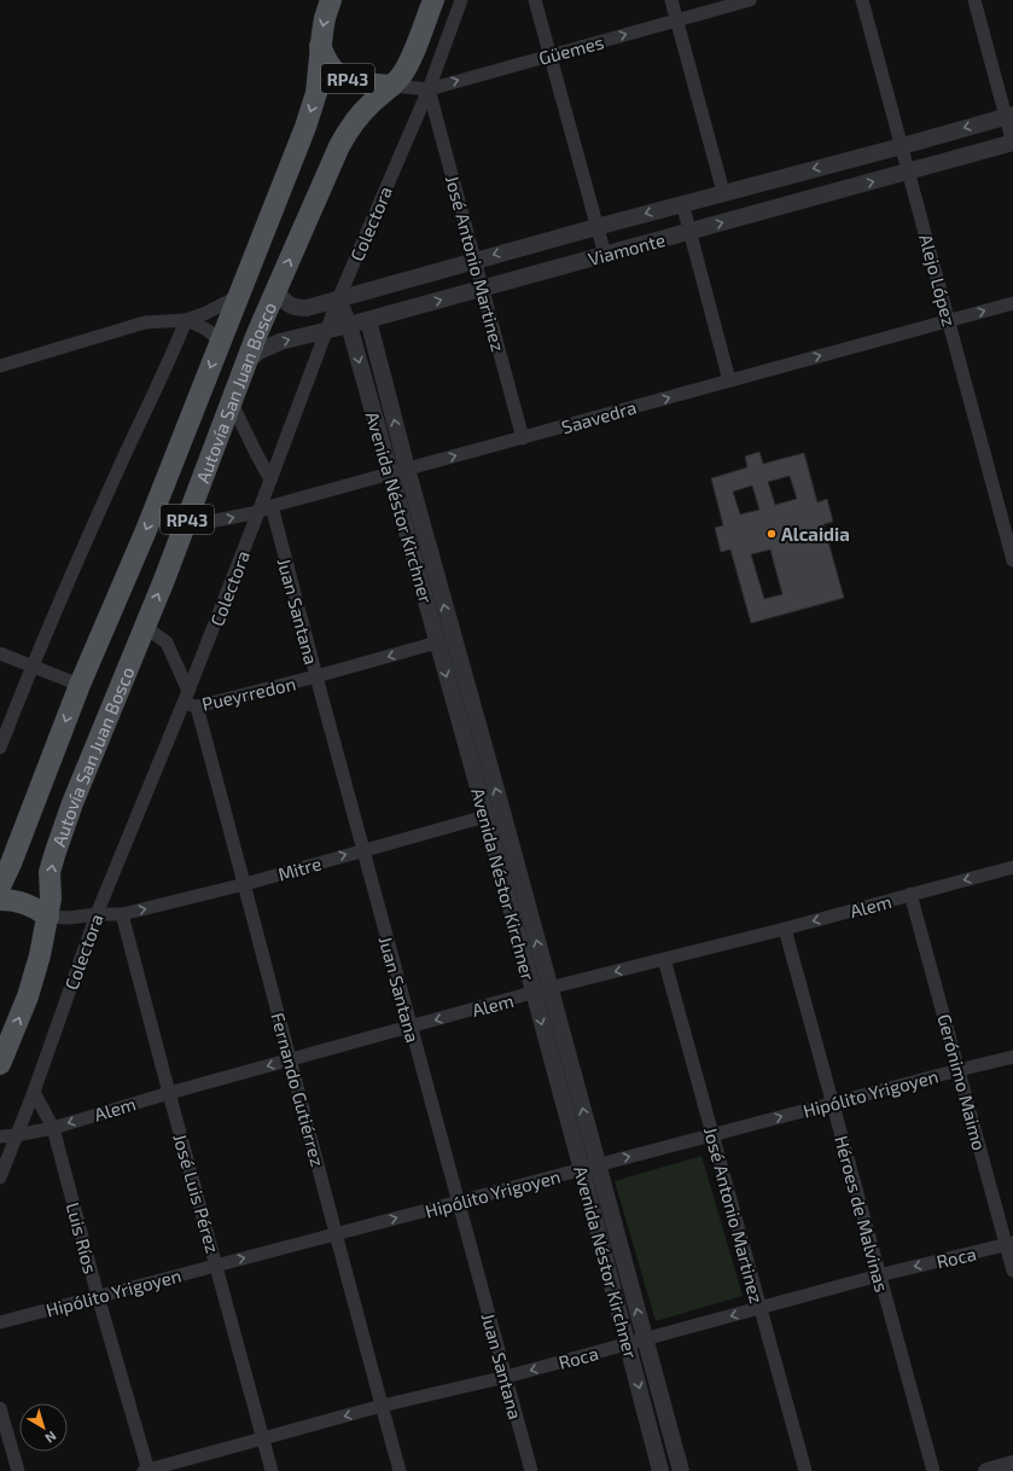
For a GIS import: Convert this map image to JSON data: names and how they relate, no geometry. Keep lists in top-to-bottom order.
{
  "streets": {
    "main road": ["RP43", "Autovía San Juan Bosco"],
    "street": [
      "Güemes",
      "Colectora",
      "Viamonte",
      "José Antonio Martinez",
      "Alejo López",
      "Saavedra",
      "Avenida Néstor Kirchner",
      "Juan Santana",
      "Pueyrredon",
      "Mitre",
      "Alem",
      "Gerónimo Maimo",
      "Fernando Gutiérrez",
      "Hipólito Yrigoyen",
      "José Luis Pérez",
      "Héroes de Malvinas",
      "Luis Ríos",
      "Roca"
    ]
  },
  "crossings": [
    ["Güemes", "RP43"],
    ["Güemes", "Colectora"],
    ["Güemes", "José Antonio Martinez"],
    ["Güemes", "Autovía San Juan Bosco"],
    ["RP43", "Autovía San Juan Bosco"],
    ["Colectora", "Viamonte"],
    ["Colectora", "José Antonio Martinez"],
    ["Colectora", "Saavedra"],
    ["Colectora", "Avenida Néstor Kirchner"],
    ["Colectora", "Pueyrredon"],
    ["Colectora", "Mitre"],
    ["Colectora", "Alem"],
    ["Colectora", "Fernando Gutiérrez"],
    ["Colectora", "Luis Ríos"],
    ["Viamonte", "José Antonio Martinez"],
    ["Viamonte", "Alejo López"],
    ["Viamonte", "Autovía San Juan Bosco"],
    ["Viamonte", "Avenida Néstor Kirchner"],
    ["José Antonio Martinez", "Saavedra"],
    ["José Antonio Martinez", "Alem"],
    ["José Antonio Martinez", "Hipólito Yrigoyen"],
    ["José Antonio Martinez", "Roca"],
    ["Alejo López", "Saavedra"],
    ["Autovía San Juan Bosco", "Saavedra"],
    ["Autovía San Juan Bosco", "Mitre"],
    ["Autovía San Juan Bosco", "Fernando Gutiérrez"],
    ["Saavedra", "Avenida Néstor Kirchner"],
    ["Saavedra", "Juan Santana"],
    ["Avenida Néstor Kirchner", "Pueyrredon"],
    ["Avenida Néstor Kirchner", "Mitre"],
    ["Avenida Néstor Kirchner", "Alem"],
    ["Avenida Néstor Kirchner", "Hipólito Yrigoyen"],
    ["Avenida Néstor Kirchner", "Roca"],
    ["Juan Santana", "Pueyrredon"],
    ["Juan Santana", "Mitre"],
    ["Juan Santana", "Alem"],
    ["Juan Santana", "Hipólito Yrigoyen"],
    ["Juan Santana", "Roca"],
    ["Pueyrredon", "Fernando Gutiérrez"],
    ["Mitre", "Fernando Gutiérrez"],
    ["Mitre", "José Luis Pérez"],
    ["Alem", "Gerónimo Maimo"],
    ["Alem", "Fernando Gutiérrez"],
    ["Alem", "José Luis Pérez"],
    ["Alem", "Héroes de Malvinas"],
    ["Alem", "Luis Ríos"],
    ["Gerónimo Maimo", "Hipólito Yrigoyen"],
    ["Gerónimo Maimo", "Roca"],
    ["Fernando Gutiérrez", "Hipólito Yrigoyen"],
    ["Fernando Gutiérrez", "Roca"],
    ["Hipólito Yrigoyen", "José Luis Pérez"],
    ["Hipólito Yrigoyen", "Héroes de Malvinas"],
    ["Hipólito Yrigoyen", "Luis Ríos"],
    ["José Luis Pérez", "Roca"],
    ["Héroes de Malvinas", "Roca"],
    ["Luis Ríos", "Roca"]
  ],
  "one_way": [
    "Güemes",
    "Saavedra",
    "Pueyrredon",
    "Mitre",
    "Alem",
    "Hipólito Yrigoyen",
    "Roca"
  ],
  "places": ["Alcaidia"],
  "north": "bottom right"
}
